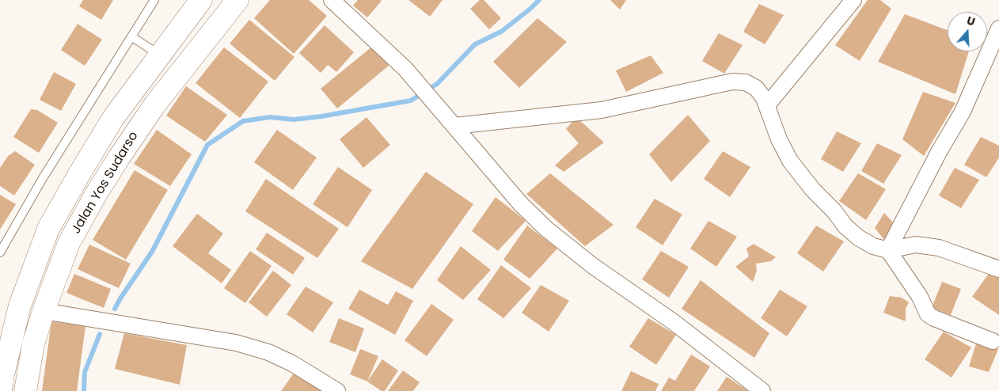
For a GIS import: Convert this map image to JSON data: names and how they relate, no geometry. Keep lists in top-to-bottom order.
{
  "streets": {
    "highway": ["Jalan Yos Sudarso"]
  },
  "north": "top"
}
